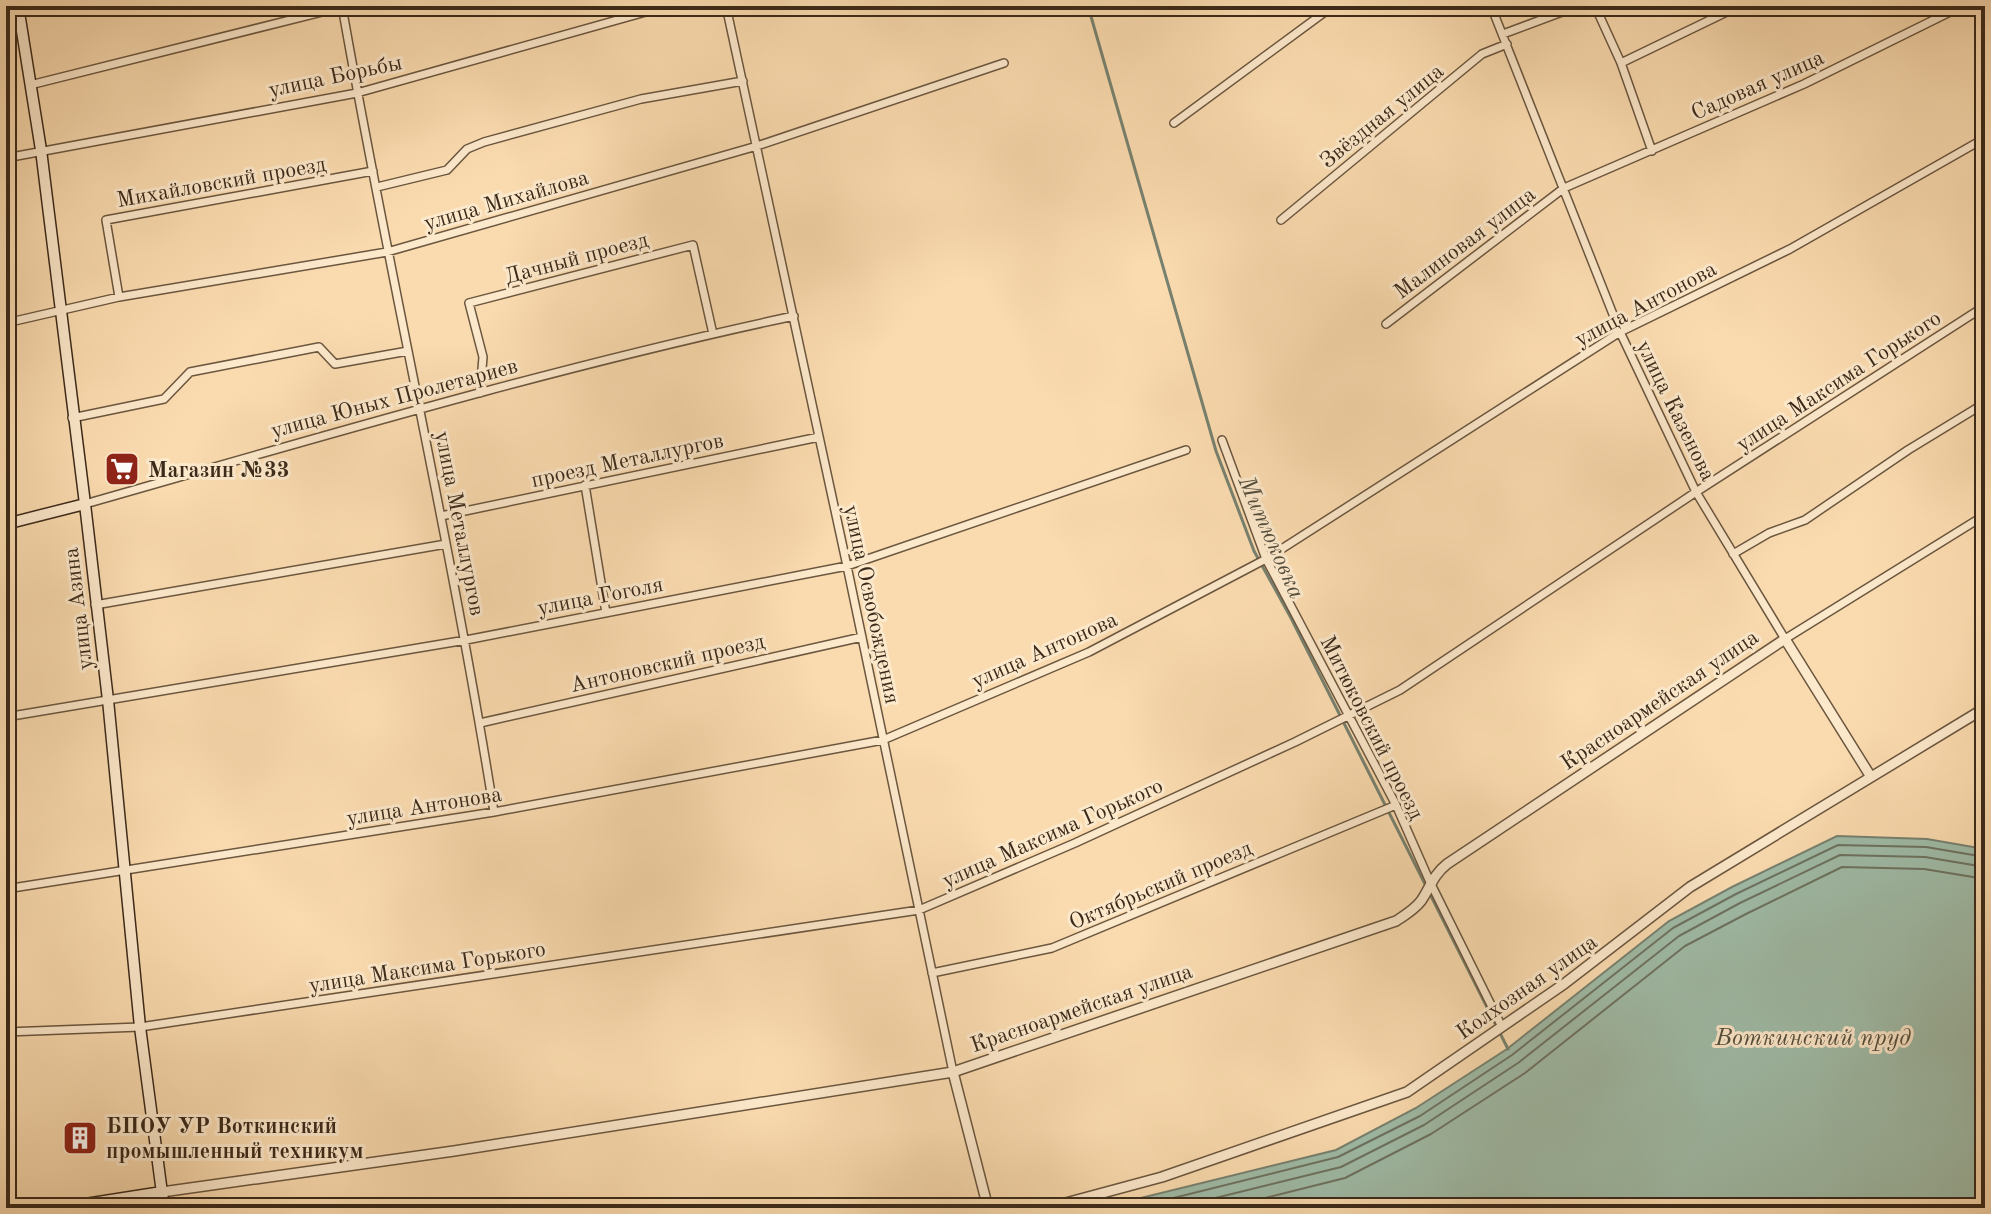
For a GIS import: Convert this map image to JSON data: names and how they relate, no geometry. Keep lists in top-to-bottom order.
{
  "streets": {
    "main road": ["улица Юных Пролетариев", "улица Азина", "Красноармейская улица"],
    "street": [
      "улица Борьбы",
      "Садовая улица",
      "Звёздная улица",
      "Михайловский проезд",
      "улица Михайлова",
      "Малиновая улица",
      "Дачный проезд",
      "улица Антонова",
      "улица Максима Горького",
      "улица Казенова",
      "проезд Металлургов",
      "улица Металлургов",
      "улица Гоголя",
      "улица Освобождения",
      "Антоновский проезд",
      "Митюковский проезд",
      "Октябрьский проезд",
      "Колхозная улица"
    ]
  },
  "crossings": [
    ["улица Борьбы", "улица Металлургов"],
    ["улица Борьбы", "улица Азина"],
    ["Садовая улица", "Малиновая улица"],
    ["Садовая улица", "улица Казенова"],
    ["Звёздная улица", "улица Казенова"],
    ["Михайловский проезд", "улица Михайлова"],
    ["Михайловский проезд", "улица Металлургов"],
    ["улица Михайлова", "улица Металлургов"],
    ["улица Михайлова", "улица Освобождения"],
    ["улица Михайлова", "улица Азина"],
    ["Малиновая улица", "улица Казенова"],
    ["Дачный проезд", "улица Юных Пролетариев"],
    ["улица Антонова", "улица Казенова"],
    ["улица Антонова", "улица Металлургов"],
    ["улица Антонова", "улица Освобождения"],
    ["улица Антонова", "улица Азина"],
    ["улица Антонова", "Митюковский проезд"],
    ["улица Максима Горького", "улица Казенова"],
    ["улица Максима Горького", "улица Освобождения"],
    ["улица Максима Горького", "улица Азина"],
    ["улица Максима Горького", "Митюковский проезд"],
    ["улица Юных Пролетариев", "улица Металлургов"],
    ["улица Юных Пролетариев", "улица Освобождения"],
    ["улица Юных Пролетариев", "улица Азина"],
    ["улица Казенова", "Красноармейская улица"],
    ["улица Казенова", "Колхозная улица"],
    ["проезд Металлургов", "улица Металлургов"],
    ["проезд Металлургов", "улица Освобождения"],
    ["улица Металлургов", "улица Гоголя"],
    ["улица Металлургов", "Антоновский проезд"],
    ["улица Гоголя", "улица Освобождения"],
    ["улица Гоголя", "улица Азина"],
    ["улица Освобождения", "Антоновский проезд"],
    ["улица Освобождения", "Красноармейская улица"],
    ["улица Освобождения", "Октябрьский проезд"],
    ["улица Азина", "Красноармейская улица"],
    ["Красноармейская улица", "Митюковский проезд"],
    ["Митюковский проезд", "Октябрьский проезд"],
    ["Митюковский проезд", "Колхозная улица"]
  ],
  "water": ["Митюковка", "Воткинский пруд"],
  "places": {
    "supermarket": ["Магазин №33"],
    "building": ["БПОУ УР Воткинский промышленный техникум"]
  }
}
